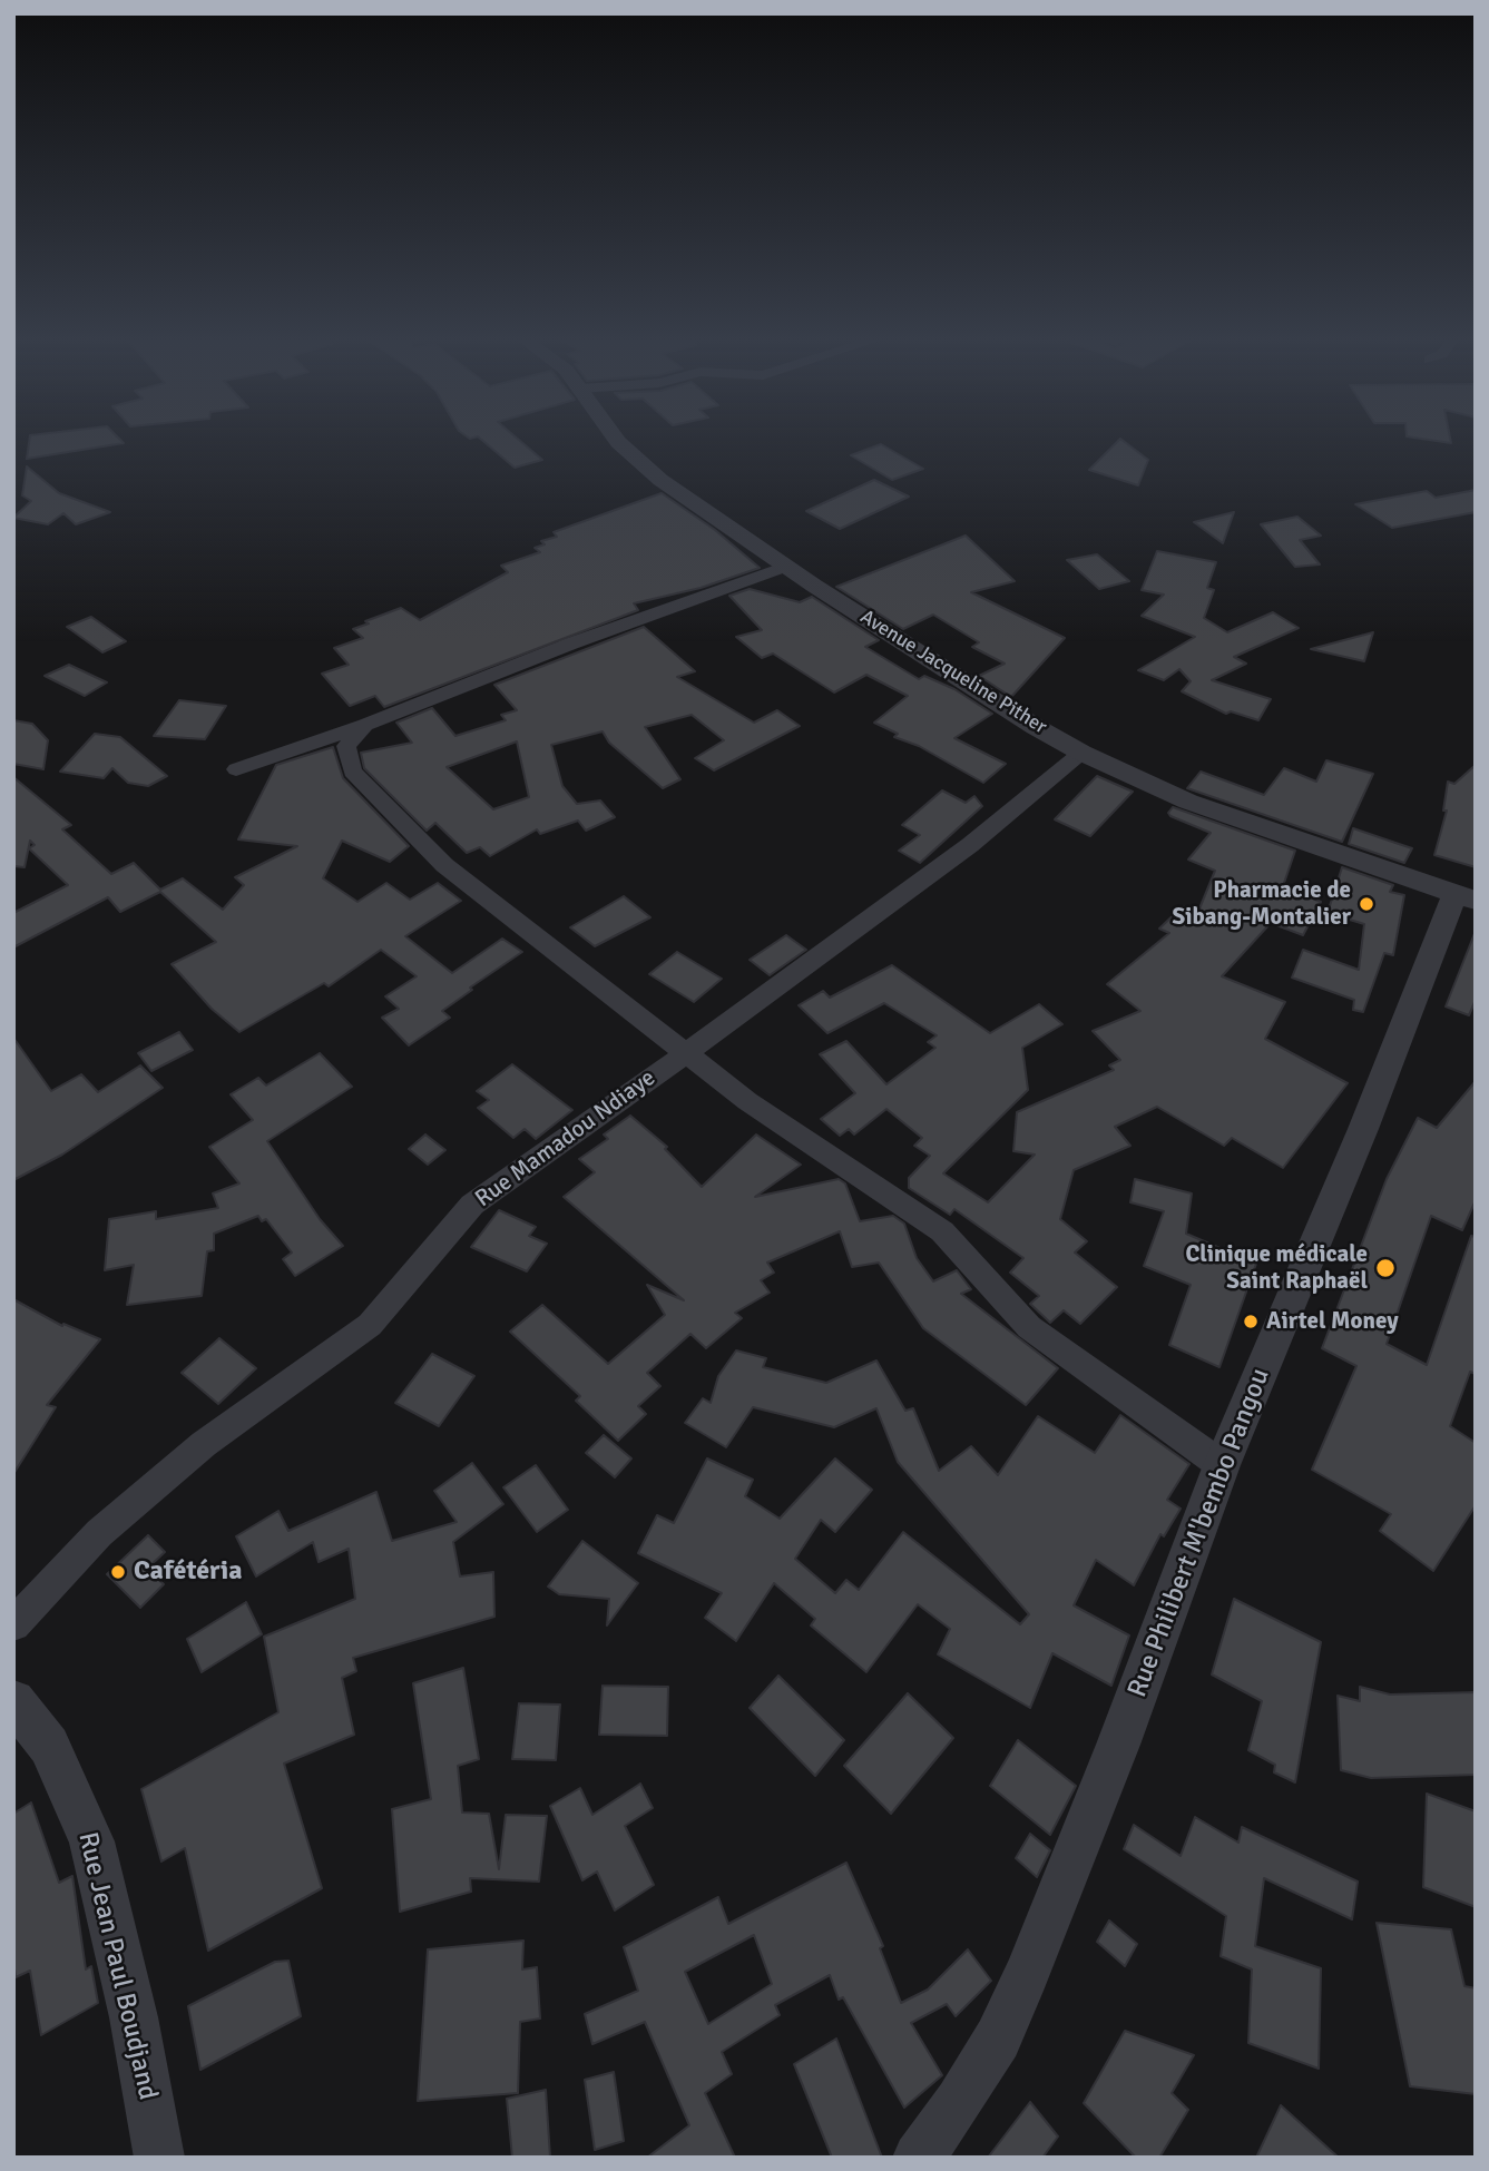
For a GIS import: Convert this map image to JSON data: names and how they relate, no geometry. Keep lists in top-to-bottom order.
{
  "streets": {
    "street": [
      "Avenue Jacqueline Pither",
      "Rue Mamadou Ndiaye",
      "Rue Philibert M'bembo Pangou",
      "Rue Jean Paul Boudjand"
    ]
  },
  "crossings": [
    ["Avenue Jacqueline Pither", "Rue Mamadou Ndiaye"],
    ["Avenue Jacqueline Pither", "Rue Philibert M'bembo Pangou"]
  ],
  "places": [
    "Pharmacie de Sibang-Montalier",
    "Clinique médicale Saint Raphaël",
    "Airtel Money",
    "Cafétéria"
  ]
}
